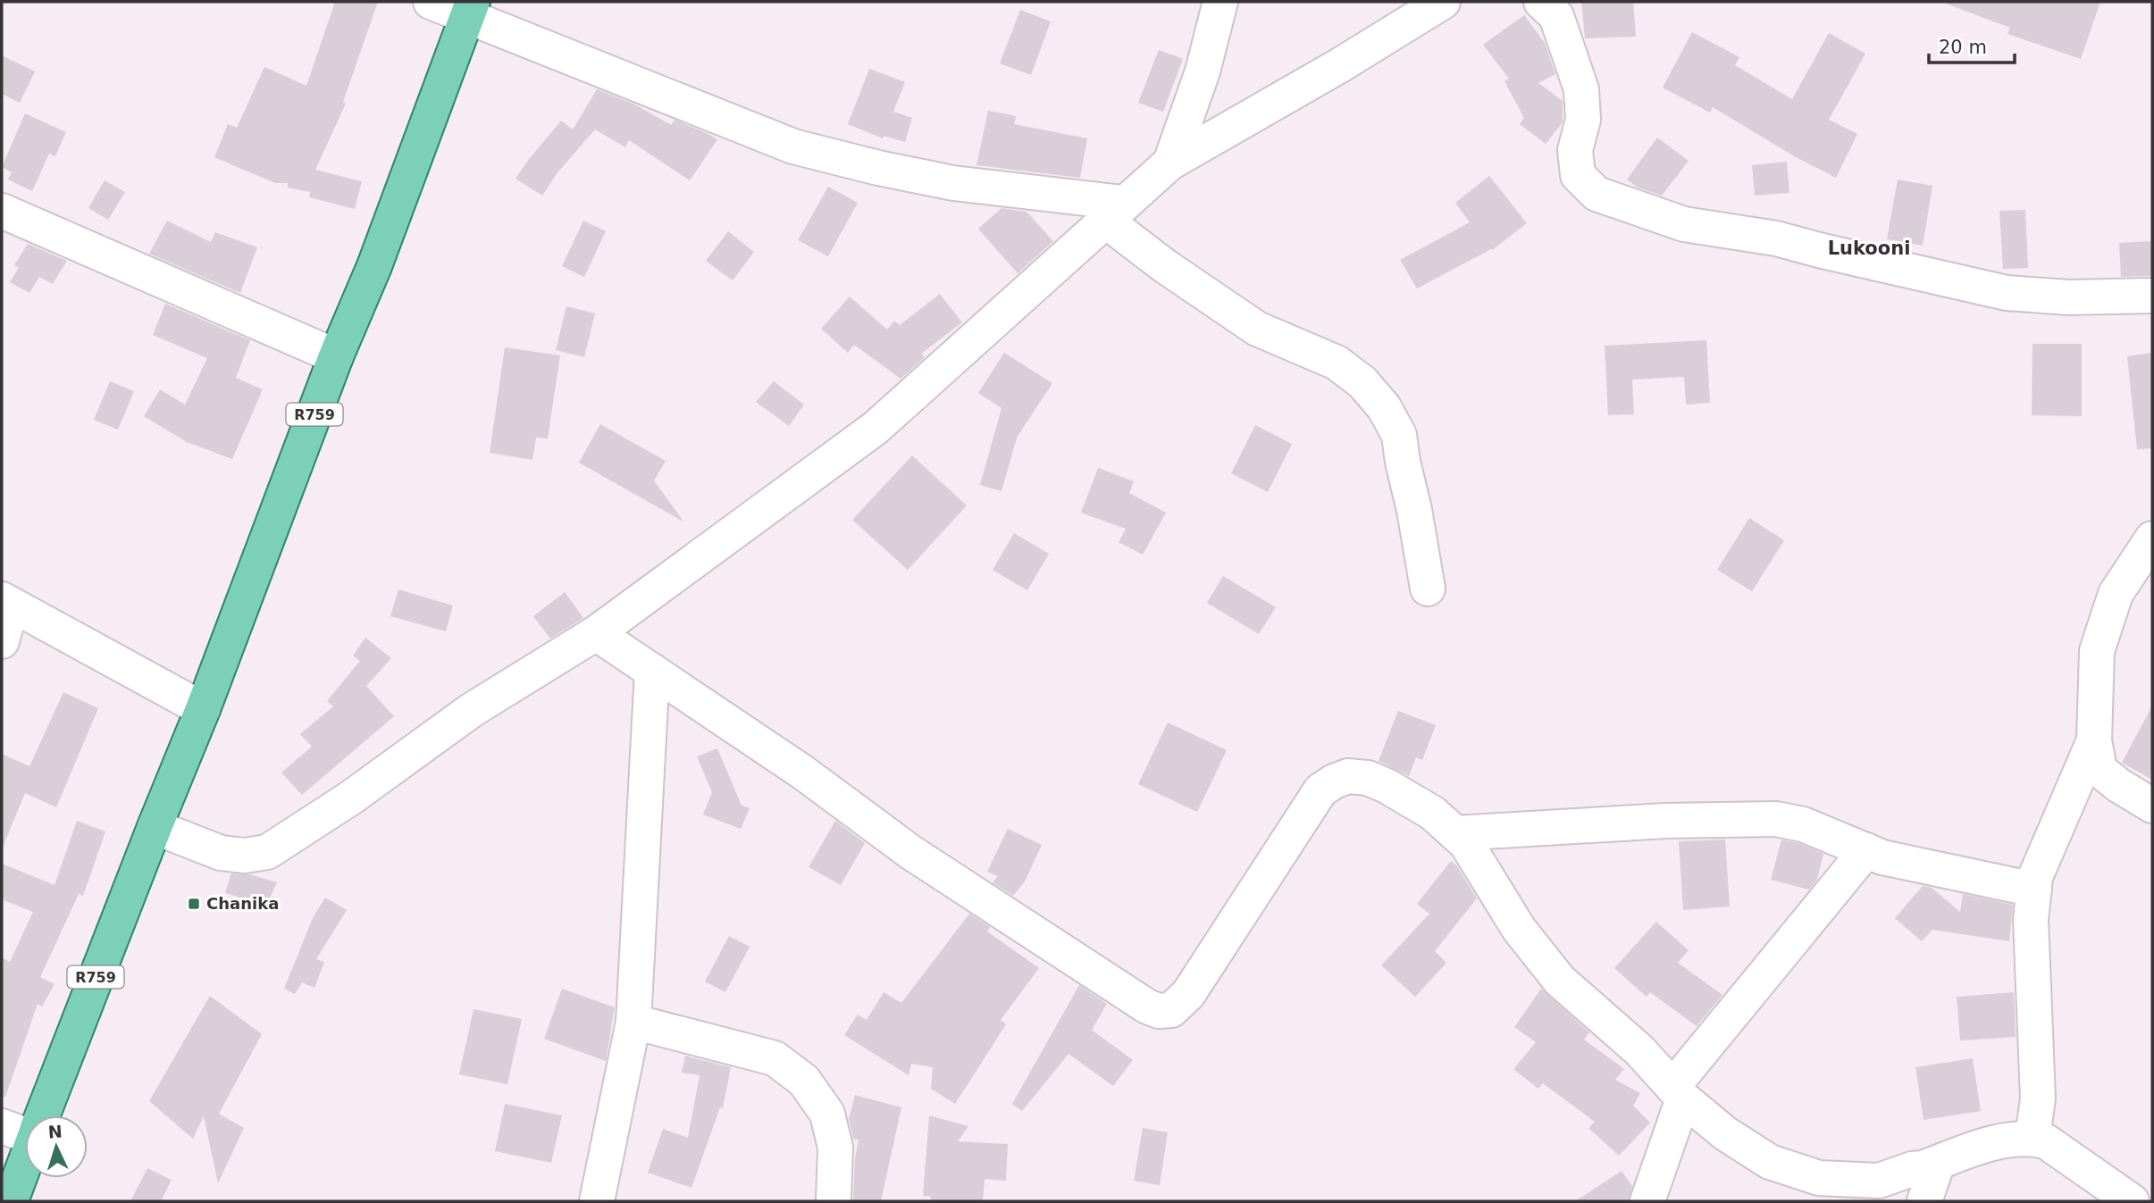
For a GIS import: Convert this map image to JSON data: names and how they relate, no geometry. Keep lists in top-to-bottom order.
{
  "streets": {
    "main road": ["R759"]
  },
  "districts": ["Lukooni"],
  "places": {
    "transit": ["Chanika"]
  },
  "scale_bar": "20 m",
  "north": "top"
}
